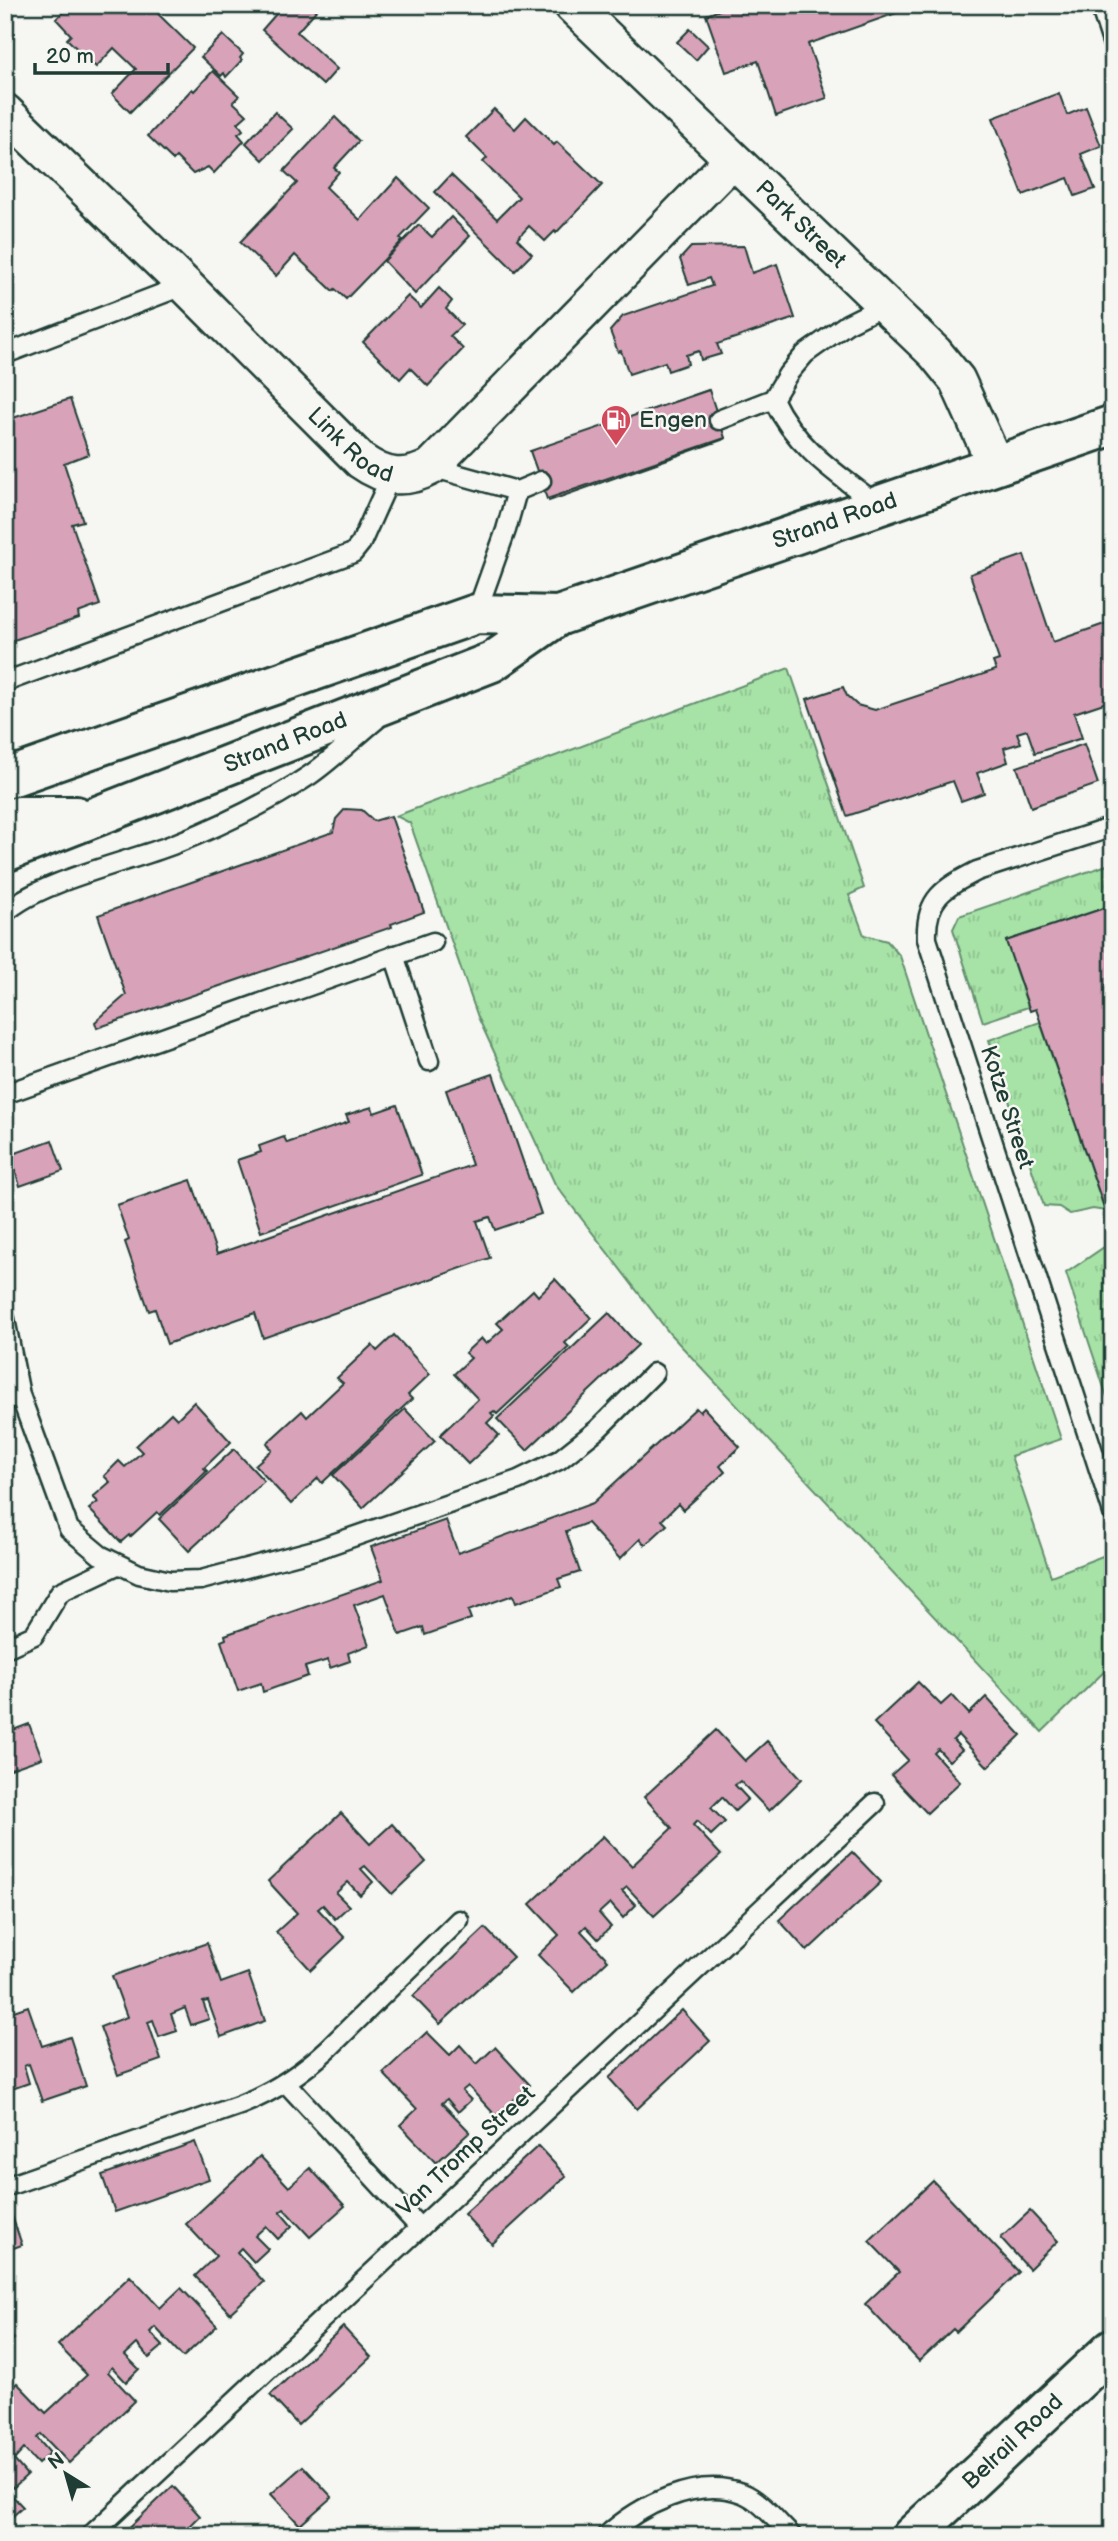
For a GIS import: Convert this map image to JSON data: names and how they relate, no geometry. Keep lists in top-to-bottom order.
{
  "streets": {
    "main road": ["Strand Road", "Belrail Road"],
    "street": ["Park Street", "Link Road"],
    "lane": ["Kotze Street", "Van Tromp Street"]
  },
  "crossings": [
    ["Park Street", "Link Road"],
    ["Park Street", "Strand Road"]
  ],
  "places": {
    "fuel station": ["Engen"]
  },
  "scale_bar": "20 m",
  "north": "top left"
}
